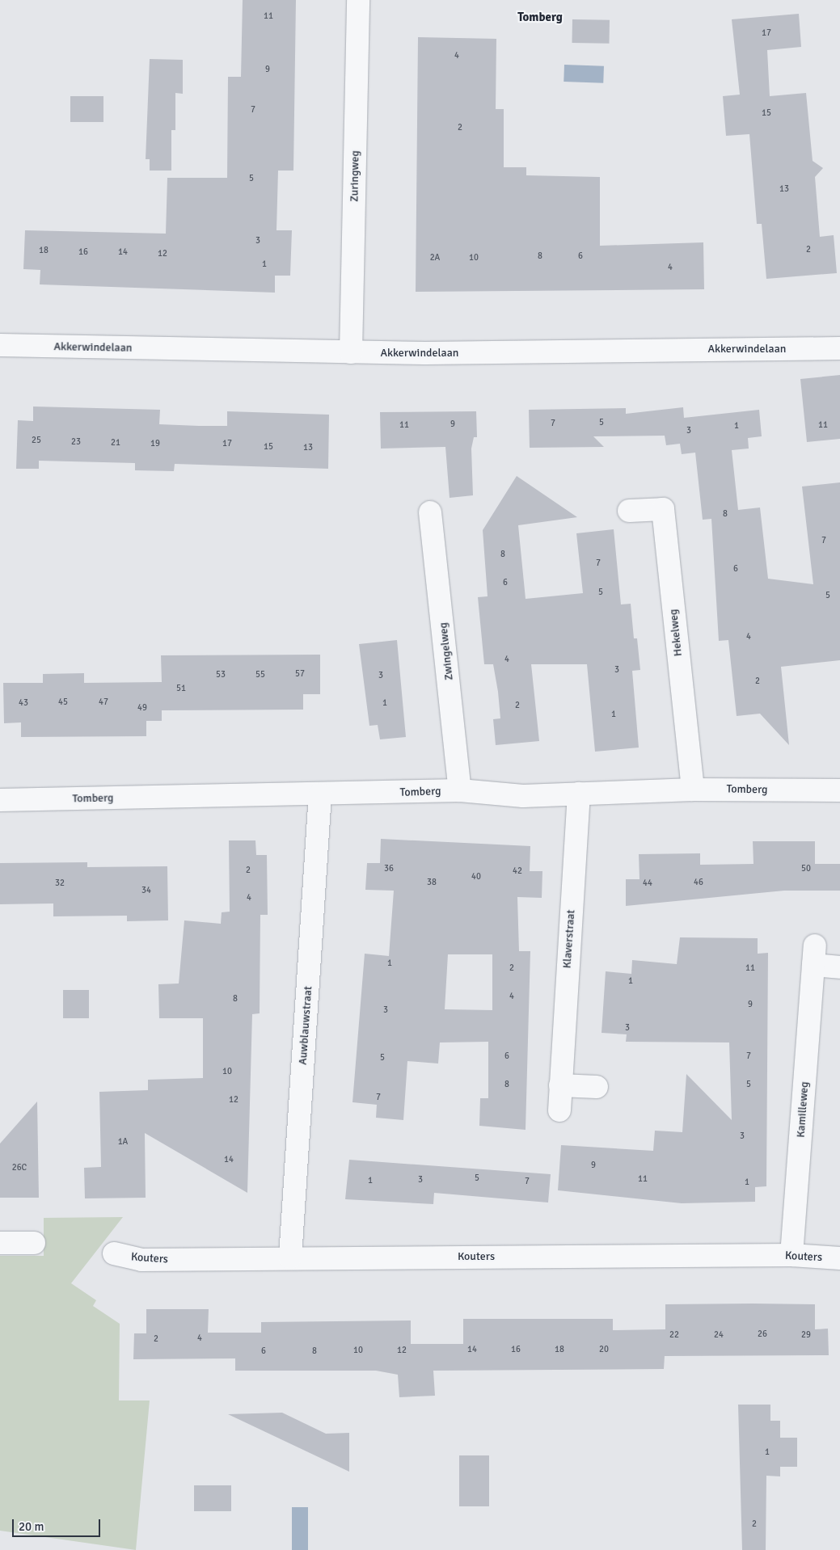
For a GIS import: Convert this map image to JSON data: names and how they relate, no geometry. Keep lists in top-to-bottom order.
{
  "streets": {
    "street": [
      "Zuringweg",
      "Akkerwindelaan",
      "Hekelweg",
      "Zwingelweg",
      "Tomberg",
      "Klaverstraat",
      "Auwblauwstraat",
      "Kamilleweg",
      "Kouters"
    ]
  },
  "crossings": [
    ["Zuringweg", "Akkerwindelaan"],
    ["Hekelweg", "Tomberg"],
    ["Zwingelweg", "Tomberg"],
    ["Tomberg", "Klaverstraat"],
    ["Tomberg", "Auwblauwstraat"],
    ["Auwblauwstraat", "Kouters"],
    ["Kamilleweg", "Kouters"]
  ],
  "districts": ["Tomberg"],
  "house_numbers": [
    "11",
    "17",
    "4",
    "9",
    "7",
    "15",
    "2",
    "5",
    "13",
    "3",
    "2",
    "18",
    "16",
    "14",
    "12",
    "8",
    "6",
    "2A",
    "10",
    "1",
    "4",
    "5",
    "7",
    "9",
    "11",
    "11",
    "1",
    "3",
    "25",
    "23",
    "21",
    "19",
    "17",
    "15",
    "13",
    "8",
    "7",
    "8",
    "7",
    "6",
    "6",
    "5",
    "5",
    "4",
    "4",
    "3",
    "57",
    "53",
    "55",
    "3",
    "2",
    "51",
    "45",
    "47",
    "43",
    "1",
    "2",
    "49",
    "1",
    "36",
    "50",
    "2",
    "42",
    "40",
    "38",
    "46",
    "32",
    "44",
    "34",
    "4",
    "1",
    "2",
    "11",
    "1",
    "4",
    "8",
    "9",
    "3",
    "3",
    "6",
    "7",
    "5",
    "10",
    "8",
    "5",
    "7",
    "12",
    "3",
    "1A",
    "14",
    "9",
    "26C",
    "5",
    "11",
    "3",
    "1",
    "7",
    "1",
    "26",
    "22",
    "24",
    "29",
    "4",
    "2",
    "14",
    "16",
    "18",
    "20",
    "10",
    "12",
    "6",
    "8",
    "1",
    "2"
  ],
  "scale_bar": "20 m"
}
